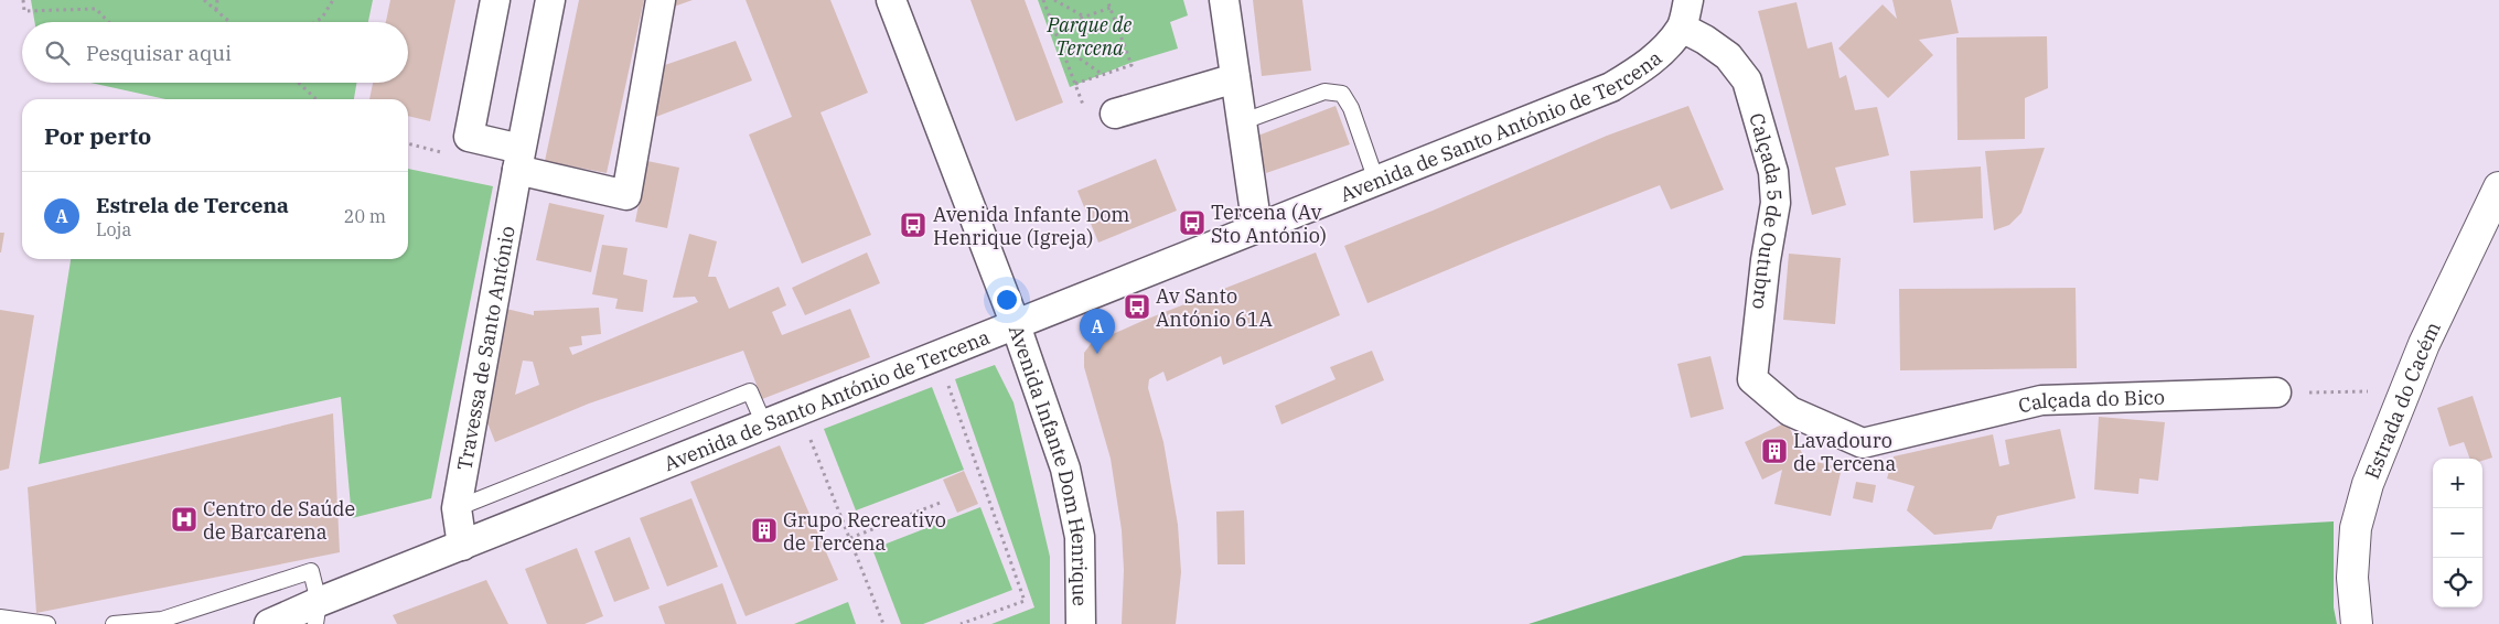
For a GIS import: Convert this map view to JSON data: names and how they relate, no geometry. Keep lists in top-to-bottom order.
{
  "streets": {
    "street": [
      "Avenida de Santo António de Tercena",
      "Calçada 5 de Outubro",
      "Travessa de Santo António",
      "Estrada do Cacém",
      "Calçada do Bico",
      "Avenida Infante Dom Henrique"
    ]
  },
  "crossings": [
    ["Avenida de Santo António de Tercena", "Calçada 5 de Outubro"],
    ["Avenida de Santo António de Tercena", "Travessa de Santo António"],
    ["Avenida de Santo António de Tercena", "Avenida Infante Dom Henrique"],
    ["Calçada 5 de Outubro", "Calçada do Bico"]
  ],
  "parks": ["Parque de Tercena"],
  "places": {
    "bus stop": ["Tercena (Av Sto António)", "Avenida Infante Dom Henrique (Igreja)", "Av Santo António 61A"],
    "building": ["Lavadouro de Tercena", "Grupo Recreativo de Tercena"],
    "hospital": ["Centro de Saúde de Barcarena"]
  },
  "page": {
    "search": "Pesquisar aqui",
    "heading": "Por perto",
    "list": [
      {
        "mark": "A",
        "name": "Estrela de Tercena",
        "note": "Loja",
        "value": "20 m"
      }
    ],
    "pins": "A",
    "map_buttons": ["+", "−"]
  }
}
